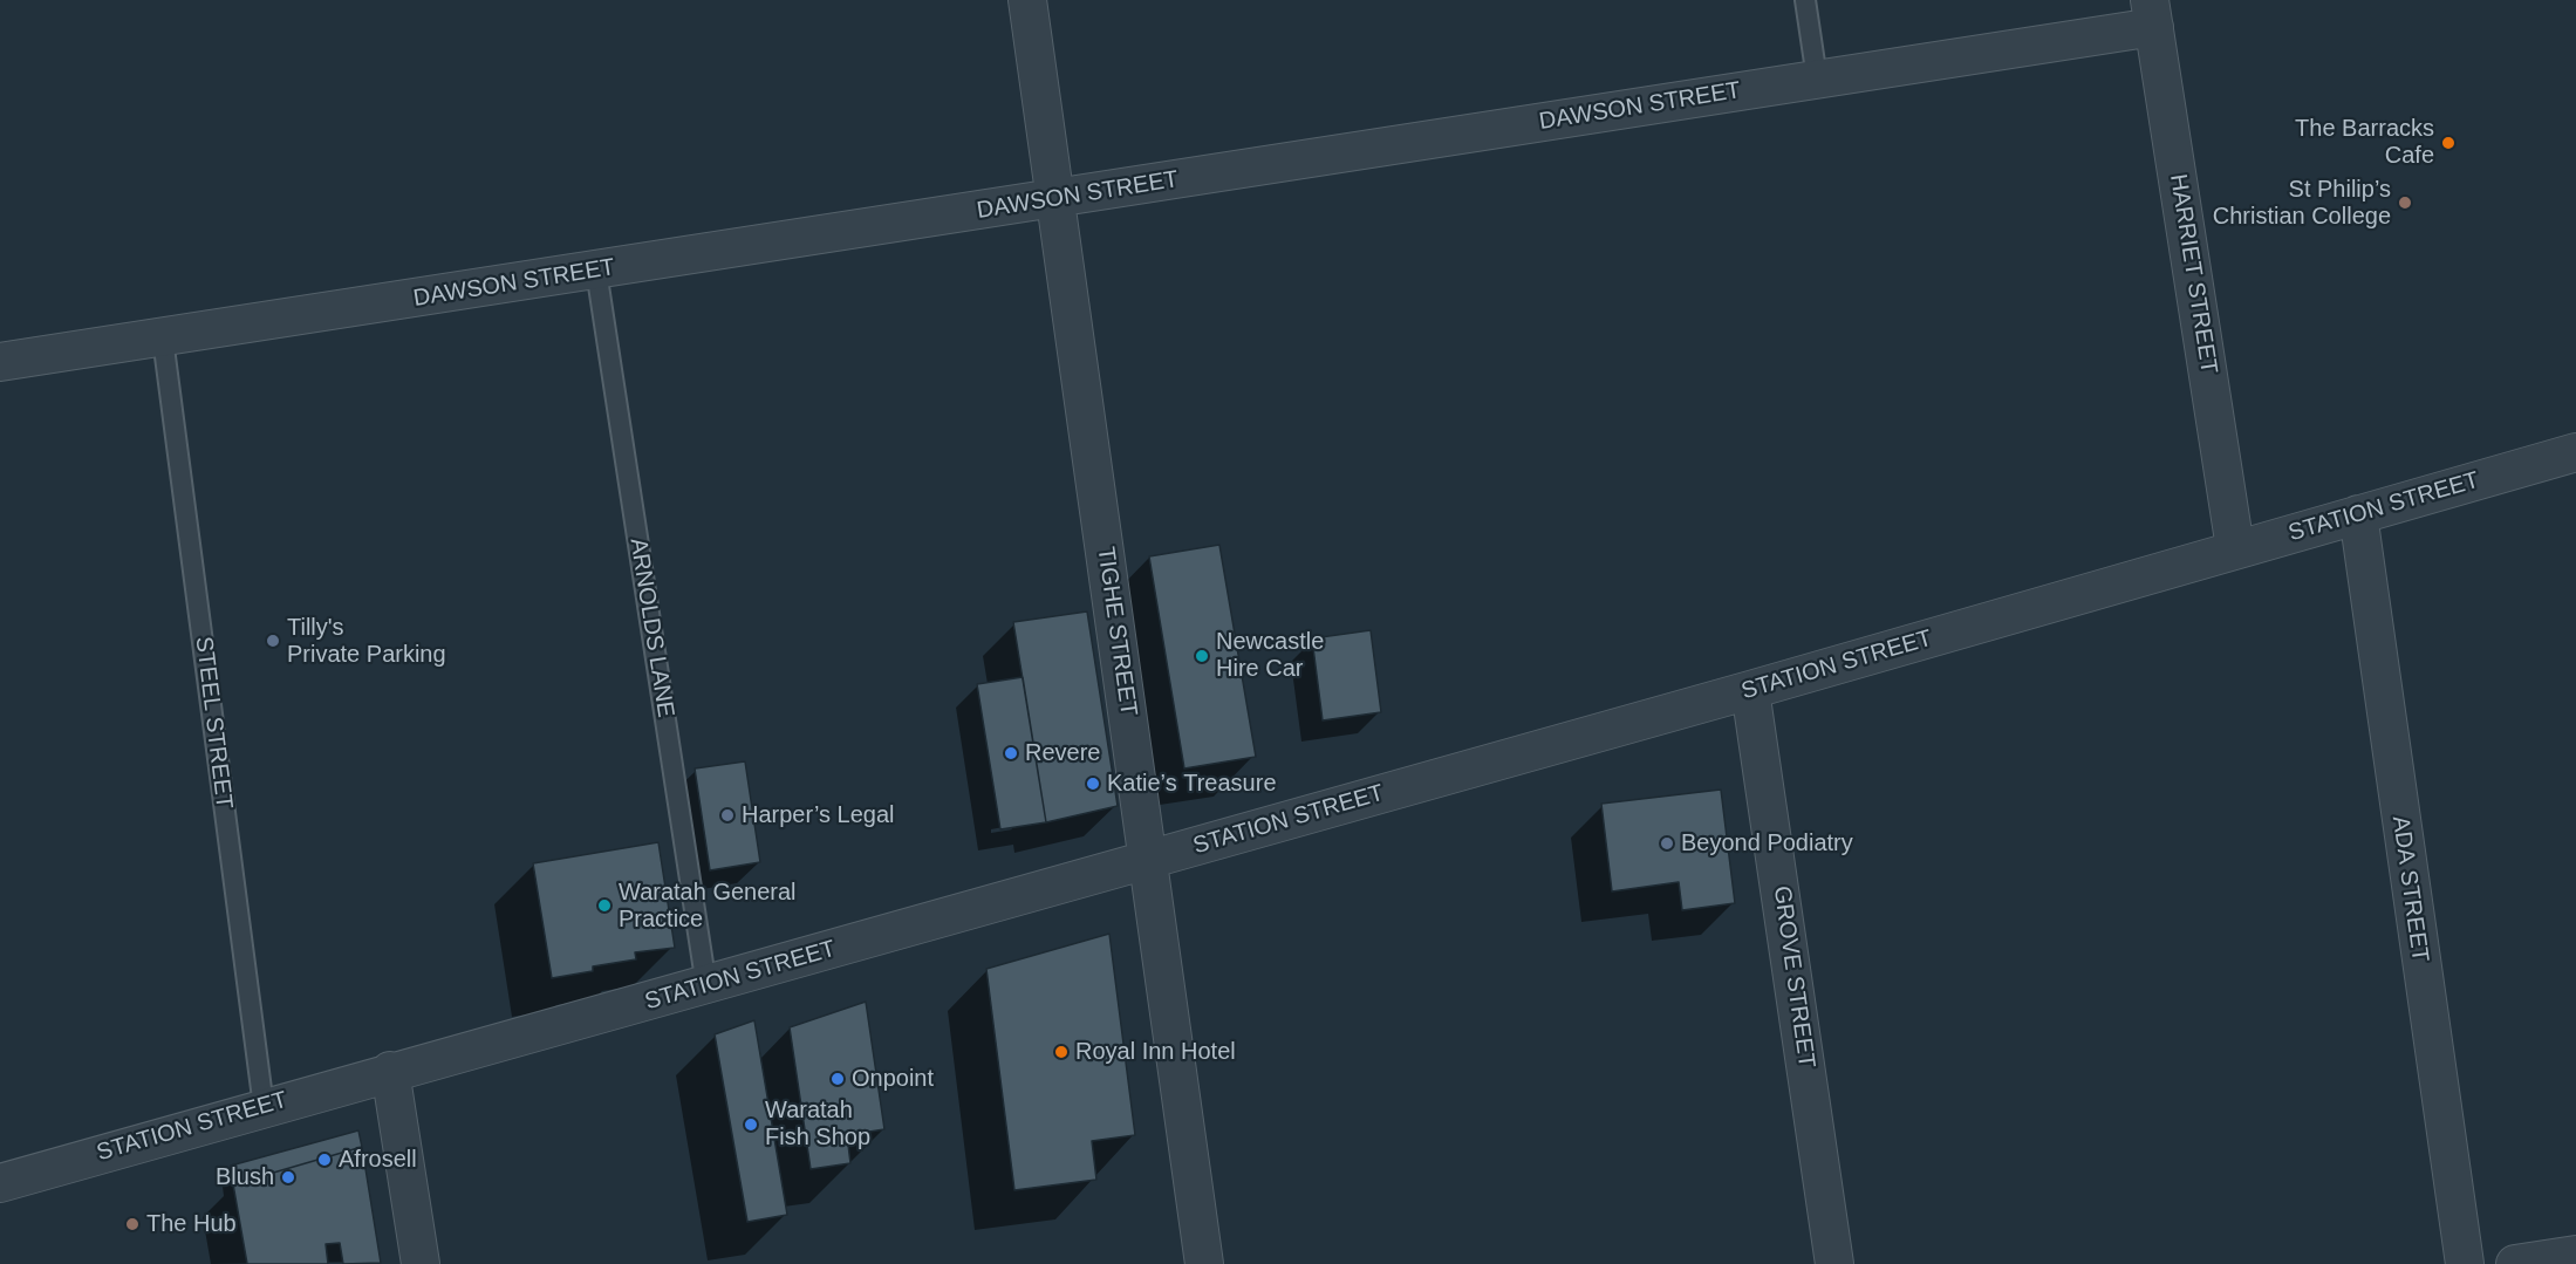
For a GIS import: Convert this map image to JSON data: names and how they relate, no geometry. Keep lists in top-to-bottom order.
{
  "streets": {
    "street": [
      "DAWSON STREET",
      "HARRIET STREET",
      "STATION STREET",
      "TIGHE STREET",
      "ADA STREET",
      "GROVE STREET"
    ],
    "lane": ["ARNOLDS LANE", "STEEL STREET"]
  },
  "crossings": [
    ["DAWSON STREET", "HARRIET STREET"],
    ["DAWSON STREET", "ARNOLDS LANE"],
    ["DAWSON STREET", "TIGHE STREET"],
    ["DAWSON STREET", "STEEL STREET"],
    ["HARRIET STREET", "STATION STREET"],
    ["STATION STREET", "ARNOLDS LANE"],
    ["STATION STREET", "TIGHE STREET"],
    ["STATION STREET", "STEEL STREET"],
    ["STATION STREET", "ADA STREET"],
    ["STATION STREET", "GROVE STREET"]
  ],
  "places": [
    "The Barracks Cafe",
    "St Philip’s Christian College",
    "Tilly's Private Parking",
    "Newcastle Hire Car",
    "Revere",
    "Katie’s Treasure",
    "Harper’s Legal",
    "Beyond Podiatry",
    "Waratah General Practice",
    "Royal Inn Hotel",
    "Onpoint",
    "Waratah Fish Shop",
    "Afrosell",
    "Blush",
    "The Hub"
  ]
}
